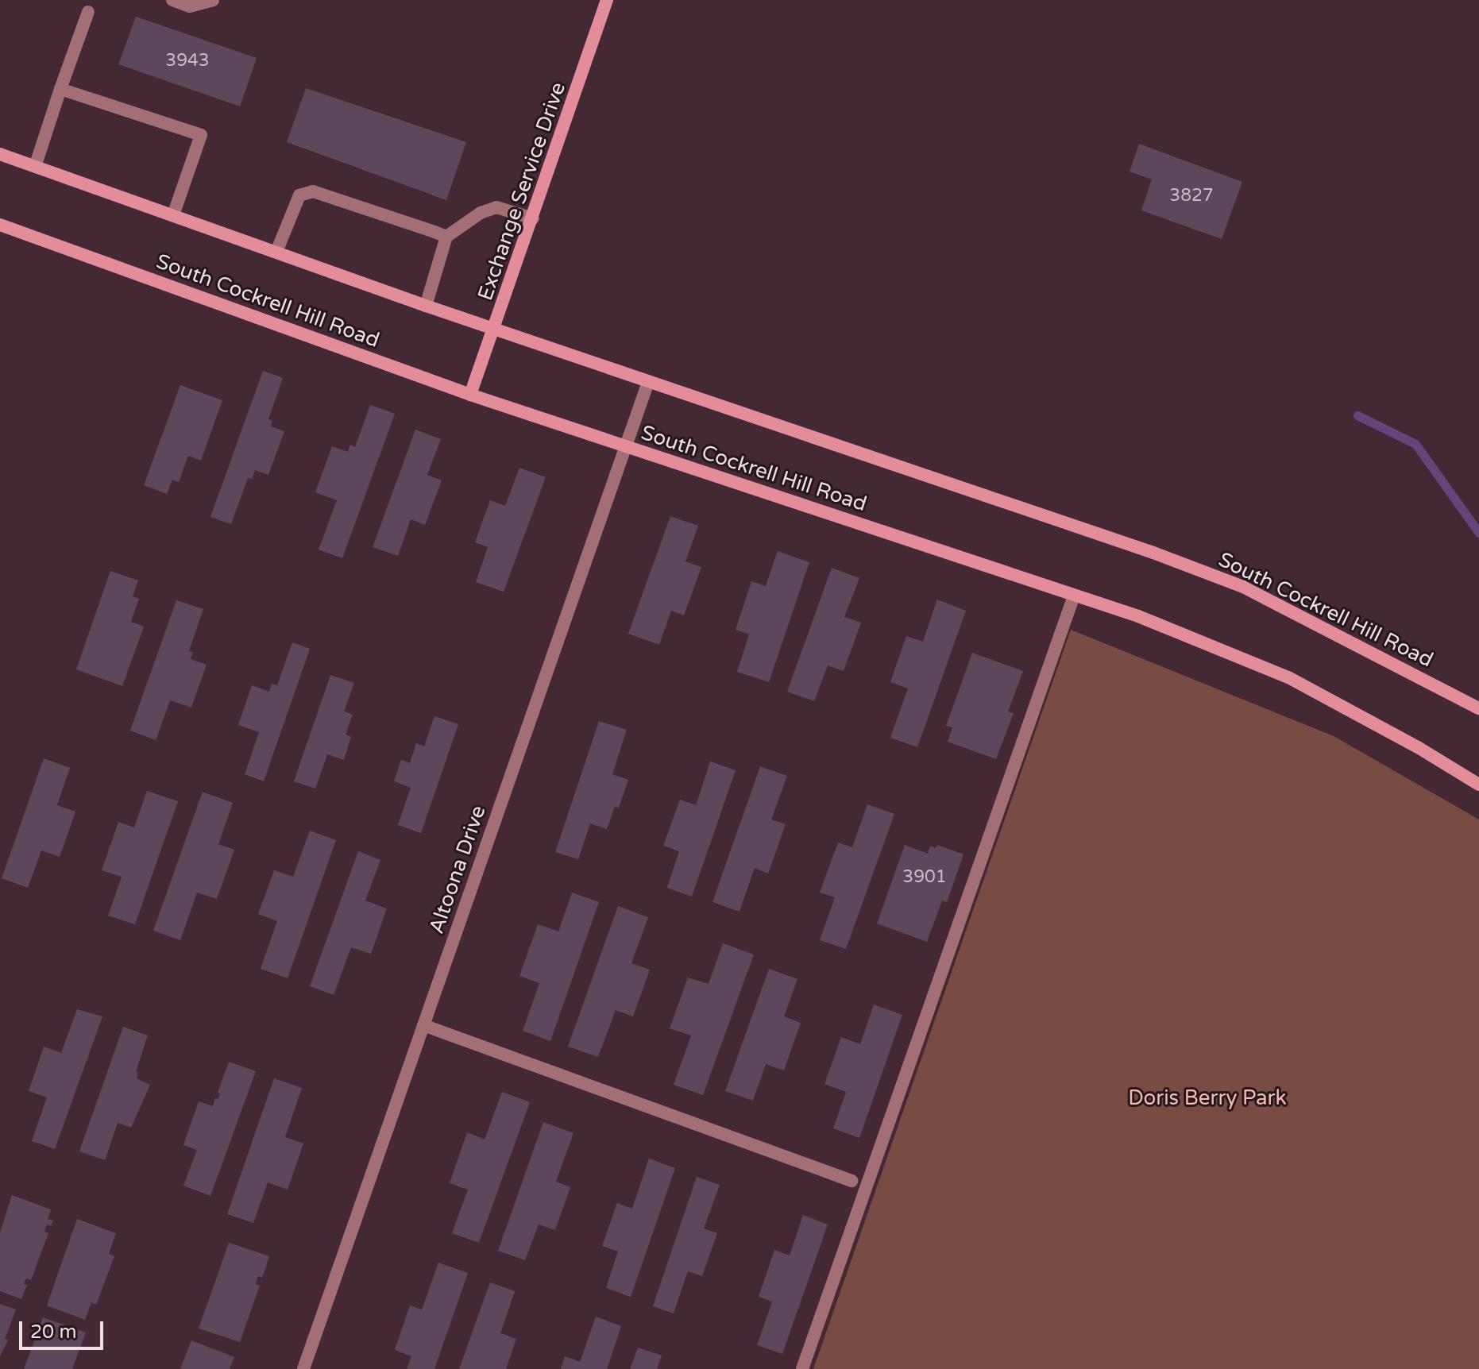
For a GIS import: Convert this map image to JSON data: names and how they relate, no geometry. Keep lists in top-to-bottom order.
{
  "streets": {
    "main road": ["Exchange Service Drive", "South Cockrell Hill Road"],
    "street": ["Altoona Drive"]
  },
  "crossings": [
    ["Exchange Service Drive", "South Cockrell Hill Road"],
    ["South Cockrell Hill Road", "Altoona Drive"]
  ],
  "parks": ["Doris Berry Park"],
  "house_numbers": ["3943", "3827", "3901"],
  "scale_bar": "20 m"
}
